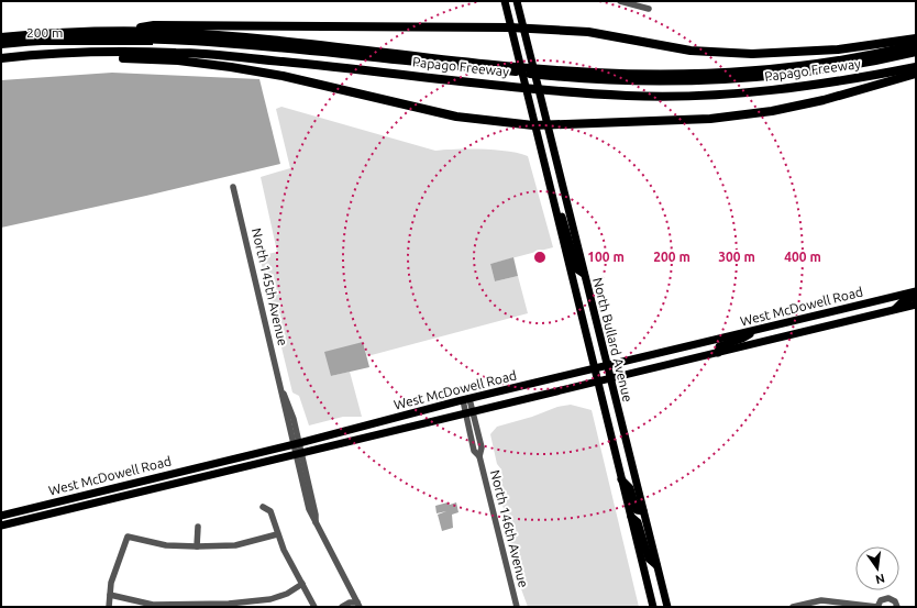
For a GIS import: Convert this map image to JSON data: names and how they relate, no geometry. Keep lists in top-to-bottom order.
{
  "streets": {
    "highway": ["Papago Freeway"],
    "main road": ["West McDowell Road", "North Bullard Avenue"],
    "street": ["North 145th Avenue", "North 146th Avenue"]
  },
  "crossings": [
    ["North 145th Avenue", "West McDowell Road"],
    ["West McDowell Road", "North Bullard Avenue"],
    ["West McDowell Road", "North 146th Avenue"]
  ],
  "scale_bar": "200 m",
  "north": "bottom",
  "rings": [
    "100 m",
    "200 m",
    "300 m",
    "400 m"
  ]
}
